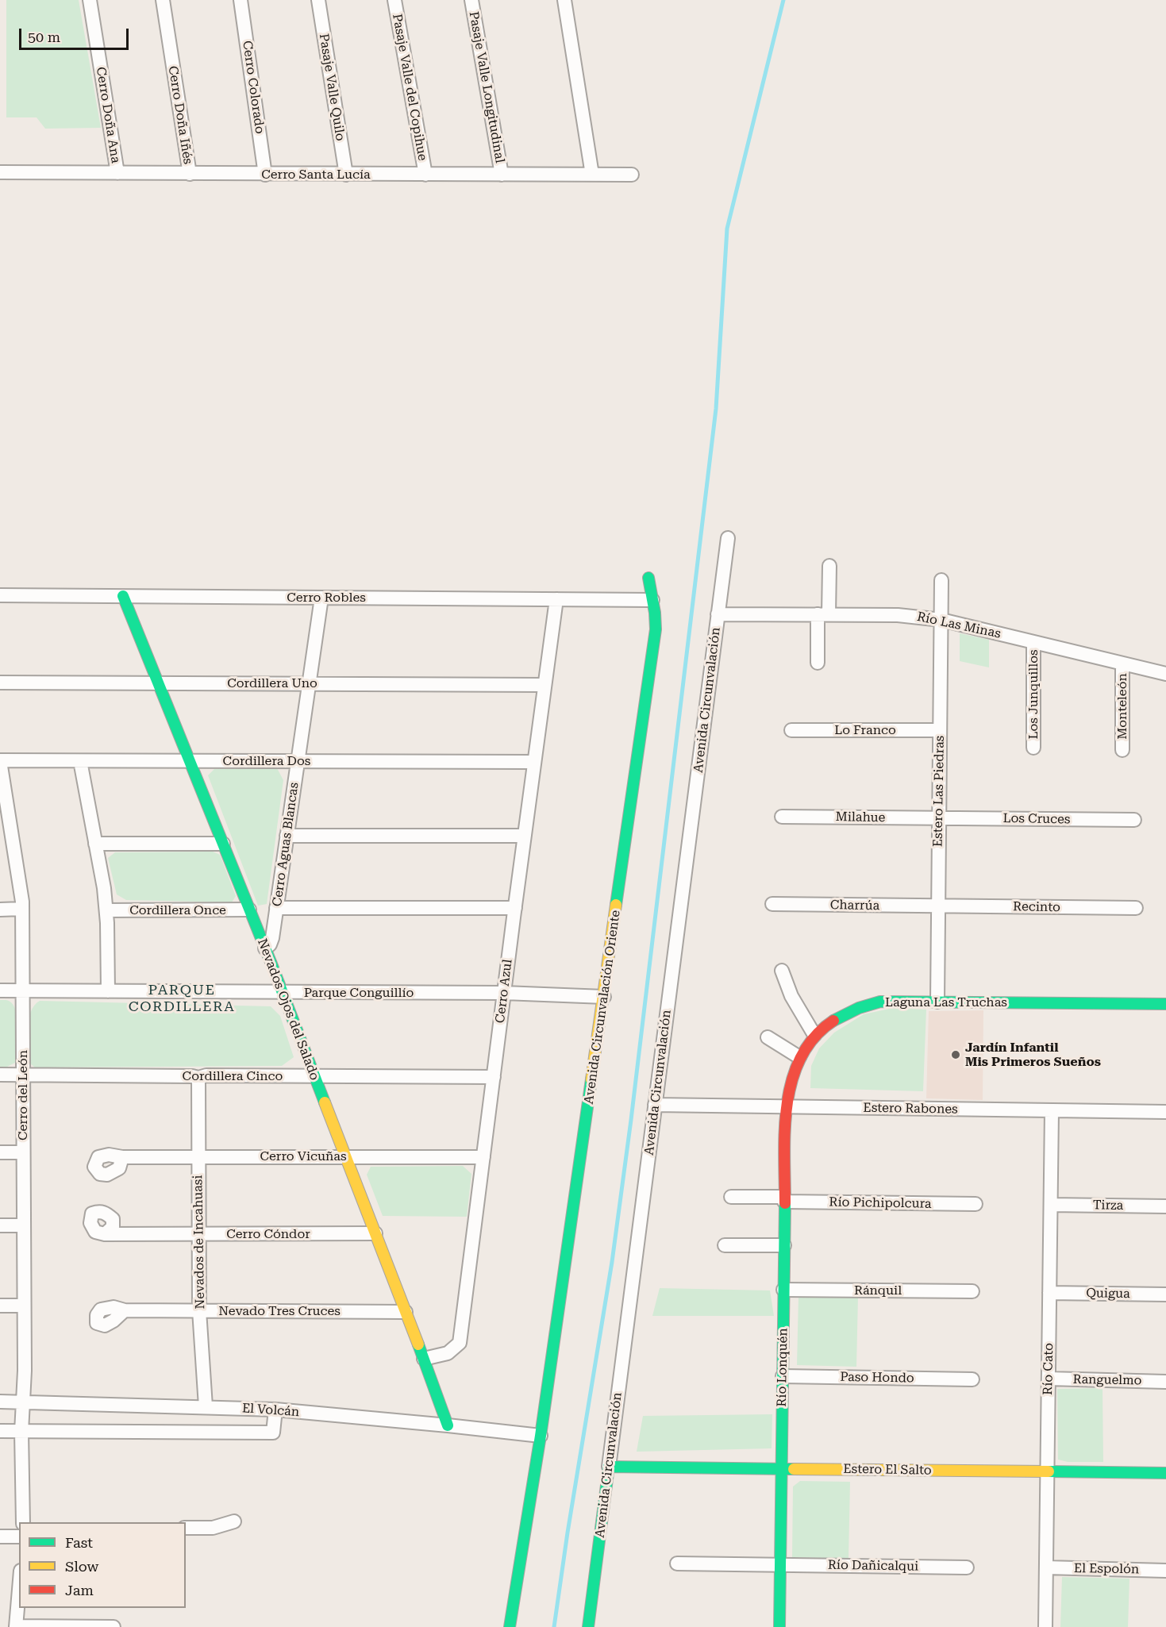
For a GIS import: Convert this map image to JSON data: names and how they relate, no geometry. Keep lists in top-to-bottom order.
{
  "streets": {
    "street": [
      "Cerro Colorado",
      "Pasaje Valle Quilo",
      "Pasaje Valle del Copihue",
      "Pasaje Valle Longitudinal",
      "Cerro Doña Ana",
      "Cerro Doña Iñés",
      "Cerro Santa Lucía",
      "Cerro Robles",
      "Río Las Minas",
      "Cordillera Uno",
      "Los Junquillos",
      "Avenida Circunvalación",
      "Monteleón",
      "Lo Franco",
      "Cordillera Dos",
      "Estero Las Piedras",
      "Milahue",
      "Los Cruces",
      "Cerro Aguas Blancas",
      "Charrúa",
      "Recinto",
      "Cordillera Once",
      "Cerro Azul",
      "Parque Conguillío",
      "Laguna Las Truchas",
      "Avenida Circunvalación Oriente",
      "Nevados Ojos del Salado",
      "Cordillera Cinco",
      "Cerro del León",
      "Estero Rabones",
      "Cerro Vicuñas",
      "Río Pichipolcura",
      "Tirza",
      "Cerro Cóndor",
      "Nevados de Incahuasi",
      "Ránquil",
      "Quigua",
      "Nevado Tres Cruces",
      "Río Lonquén",
      "Río Cato",
      "Paso Hondo",
      "Ranguelmo",
      "El Volcán",
      "Estero El Salto",
      "Río Dañicalqui",
      "El Espolón"
    ]
  },
  "crossings": [
    ["Cerro Colorado", "Cerro Santa Lucía"],
    ["Pasaje Valle Quilo", "Cerro Santa Lucía"],
    ["Pasaje Valle del Copihue", "Cerro Santa Lucía"],
    ["Pasaje Valle Longitudinal", "Cerro Santa Lucía"],
    ["Cerro Doña Ana", "Cerro Santa Lucía"],
    ["Cerro Doña Iñés", "Cerro Santa Lucía"],
    ["Cerro Robles", "Cerro Aguas Blancas"],
    ["Cerro Robles", "Cerro Azul"],
    ["Cerro Robles", "Avenida Circunvalación Oriente"],
    ["Cerro Robles", "Nevados Ojos del Salado"],
    ["Río Las Minas", "Los Junquillos"],
    ["Río Las Minas", "Avenida Circunvalación"],
    ["Río Las Minas", "Monteleón"],
    ["Río Las Minas", "Estero Las Piedras"],
    ["Cordillera Uno", "Cerro Aguas Blancas"],
    ["Cordillera Uno", "Cerro Azul"],
    ["Cordillera Uno", "Nevados Ojos del Salado"],
    ["Avenida Circunvalación", "Estero Rabones"],
    ["Avenida Circunvalación", "Estero El Salto"],
    ["Lo Franco", "Estero Las Piedras"],
    ["Cordillera Dos", "Cerro Aguas Blancas"],
    ["Cordillera Dos", "Cerro Azul"],
    ["Cordillera Dos", "Nevados Ojos del Salado"],
    ["Cordillera Dos", "Cerro del León"],
    ["Estero Las Piedras", "Milahue"],
    ["Estero Las Piedras", "Los Cruces"],
    ["Estero Las Piedras", "Charrúa"],
    ["Estero Las Piedras", "Recinto"],
    ["Estero Las Piedras", "Laguna Las Truchas"],
    ["Milahue", "Los Cruces"],
    ["Cerro Aguas Blancas", "Nevados Ojos del Salado"],
    ["Charrúa", "Recinto"],
    ["Cordillera Once", "Nevados Ojos del Salado"],
    ["Cerro Azul", "Parque Conguillío"],
    ["Cerro Azul", "Nevados Ojos del Salado"],
    ["Cerro Azul", "Cordillera Cinco"],
    ["Cerro Azul", "Cerro Vicuñas"],
    ["Parque Conguillío", "Avenida Circunvalación Oriente"],
    ["Parque Conguillío", "Nevados Ojos del Salado"],
    ["Parque Conguillío", "Cerro del León"],
    ["Laguna Las Truchas", "Estero Rabones"],
    ["Laguna Las Truchas", "Río Lonquén"],
    ["Avenida Circunvalación Oriente", "El Volcán"],
    ["Nevados Ojos del Salado", "Cordillera Cinco"],
    ["Nevados Ojos del Salado", "Cerro Vicuñas"],
    ["Nevados Ojos del Salado", "Cerro Cóndor"],
    ["Nevados Ojos del Salado", "Nevado Tres Cruces"],
    ["Nevados Ojos del Salado", "El Volcán"],
    ["Cordillera Cinco", "Cerro del León"],
    ["Cordillera Cinco", "Nevados de Incahuasi"],
    ["Cerro del León", "El Volcán"],
    ["Estero Rabones", "Río Lonquén"],
    ["Estero Rabones", "Río Cato"],
    ["Cerro Vicuñas", "Nevados de Incahuasi"],
    ["Río Pichipolcura", "Río Lonquén"],
    ["Tirza", "Río Cato"],
    ["Cerro Cóndor", "Nevados de Incahuasi"],
    ["Nevados de Incahuasi", "Nevado Tres Cruces"],
    ["Nevados de Incahuasi", "El Volcán"],
    ["Ránquil", "Río Lonquén"],
    ["Quigua", "Río Cato"],
    ["Río Lonquén", "Paso Hondo"],
    ["Río Lonquén", "Estero El Salto"],
    ["Río Lonquén", "Río Dañicalqui"],
    ["Río Cato", "Ranguelmo"],
    ["Río Cato", "Estero El Salto"],
    ["Río Cato", "El Espolón"]
  ],
  "districts": ["PARQUE CORDILLERA"],
  "places": ["Jardín Infantil Mis Primeros Sueños"],
  "legend": ["Fast", "Slow", "Jam"],
  "scale_bar": "50 m"
}
